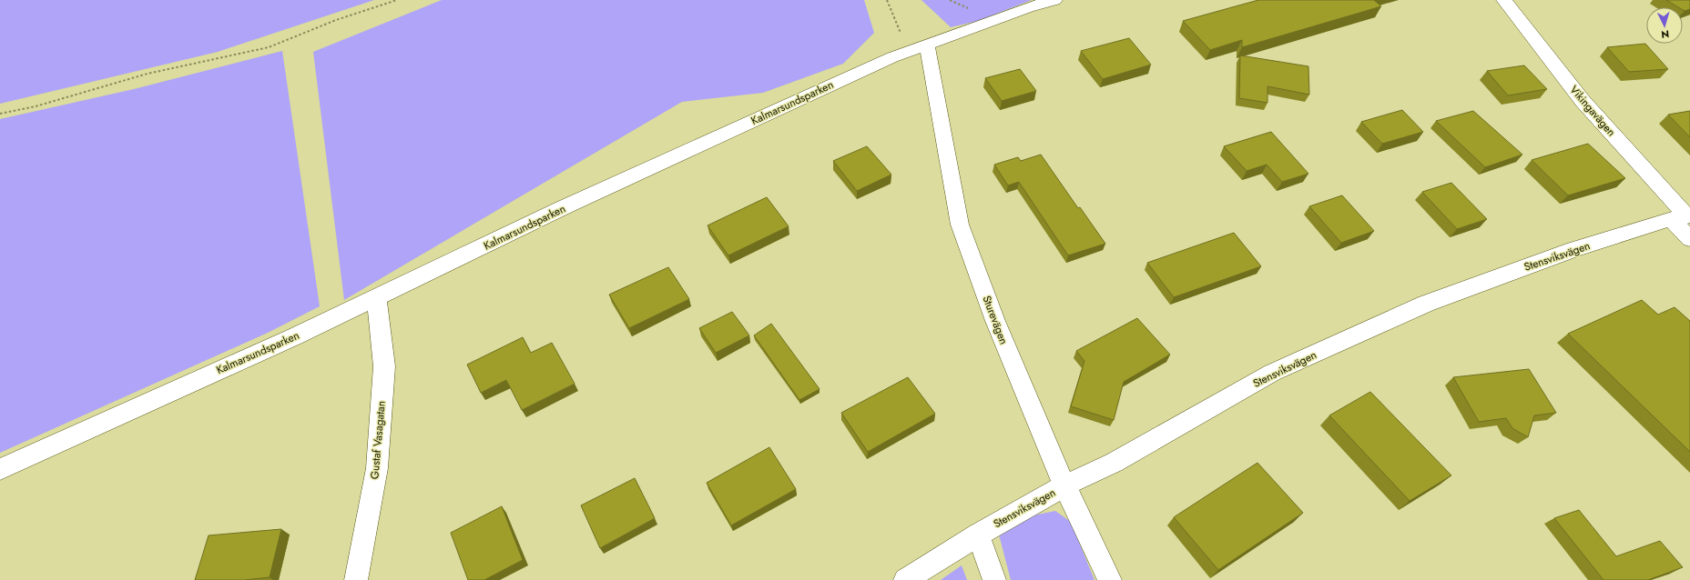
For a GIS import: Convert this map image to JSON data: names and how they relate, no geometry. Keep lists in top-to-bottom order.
{
  "streets": {
    "street": [
      "Kalmarsundsparken",
      "Vikingavägen",
      "Stensviksvägen",
      "Sturevägen",
      "Gustaf Vasagatan"
    ]
  },
  "crossings": [
    ["Kalmarsundsparken", "Sturevägen"],
    ["Kalmarsundsparken", "Gustaf Vasagatan"],
    ["Vikingavägen", "Stensviksvägen"],
    ["Stensviksvägen", "Sturevägen"]
  ],
  "north": "bottom"
}
